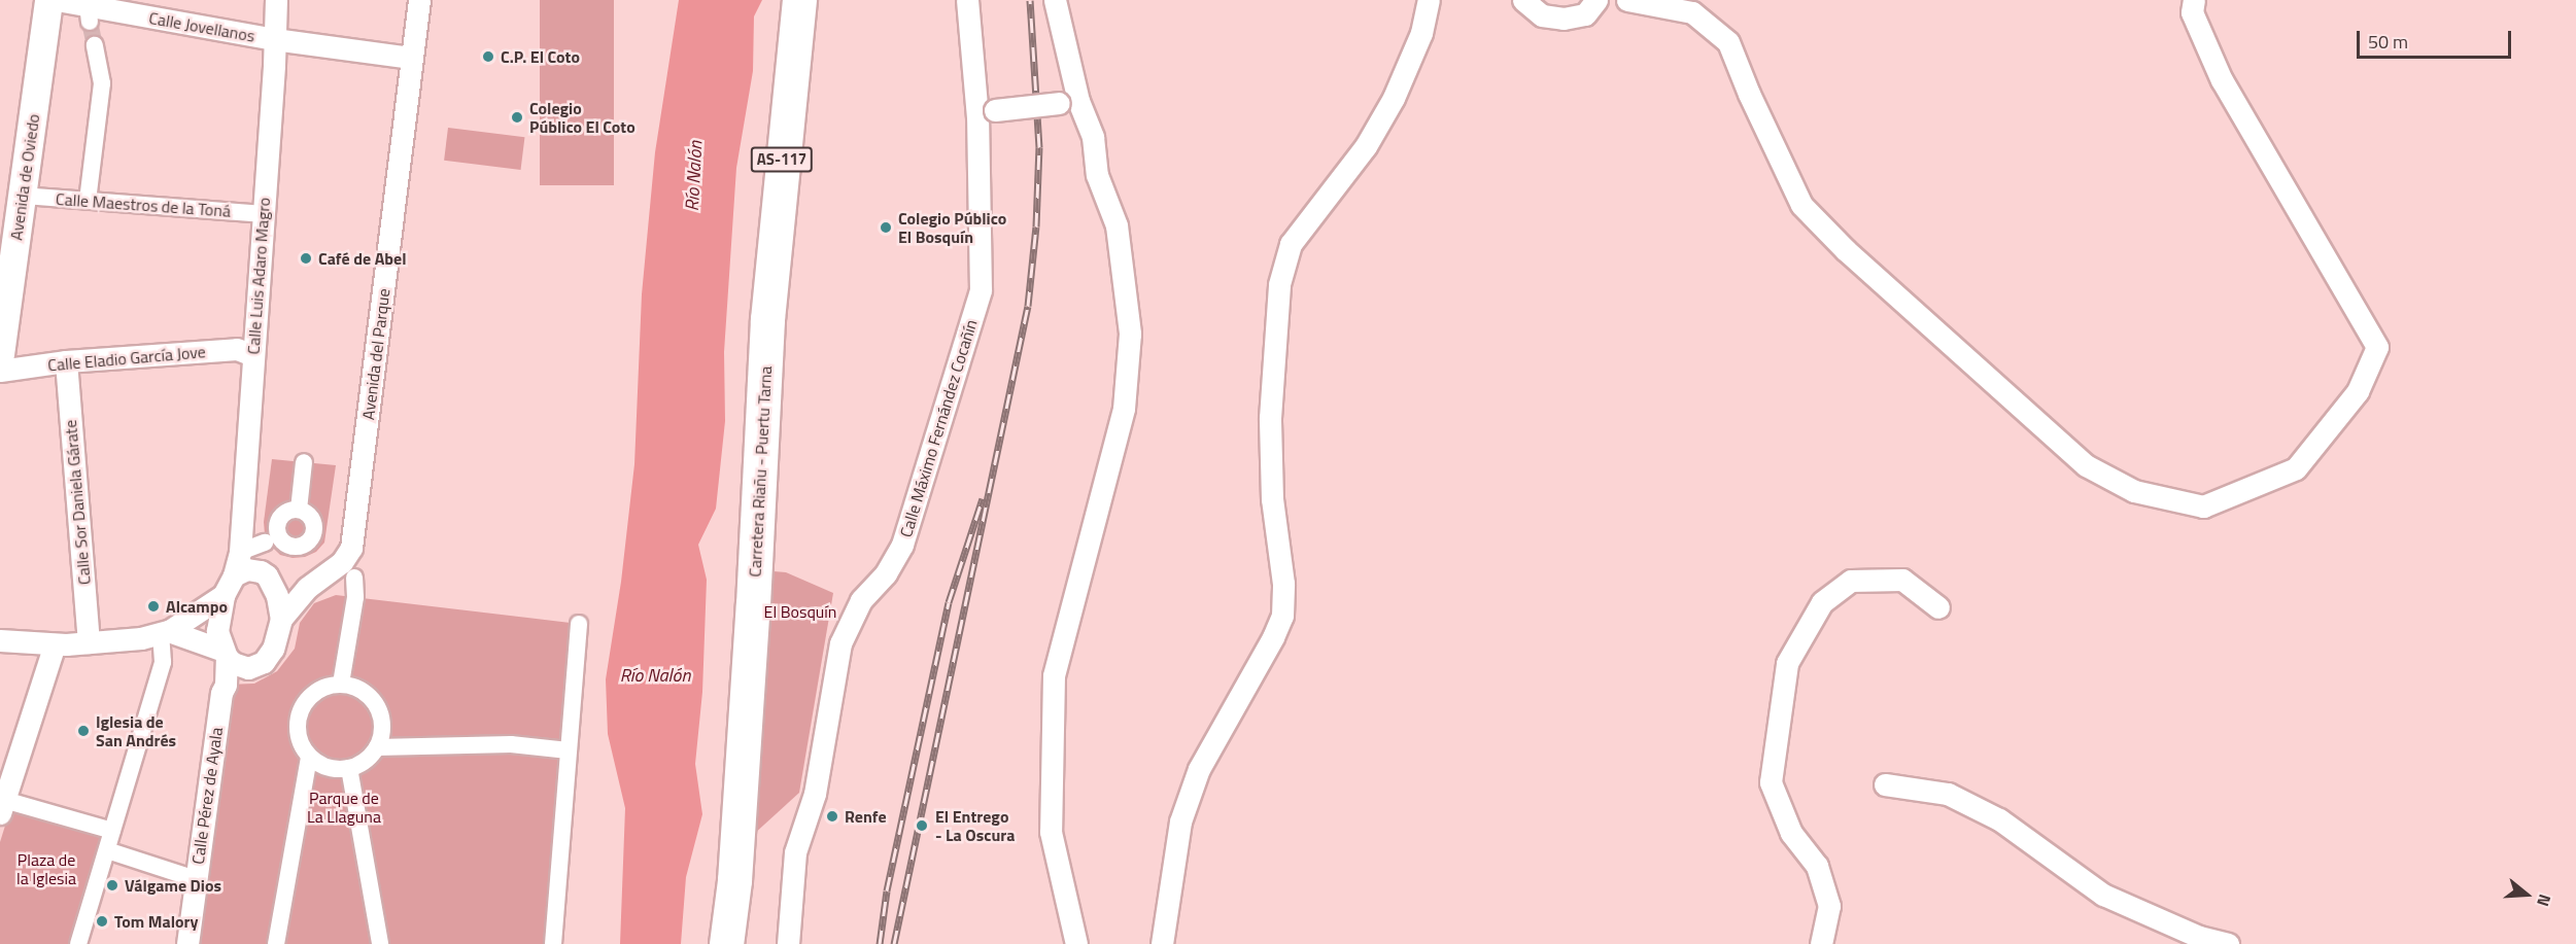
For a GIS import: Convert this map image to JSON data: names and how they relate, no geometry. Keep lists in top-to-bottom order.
{
  "streets": {
    "main road": ["AS-117", "Carretera Riañu - Puertu Tarna"],
    "street": [
      "Calle Jovellanos",
      "Avenida de Oviedo",
      "Calle Maestros de la Toná",
      "Calle Luis Adaro Magro",
      "Avenida del Parque",
      "Calle Eladio García Jove",
      "Calle Máximo Fernández Cocañín",
      "Calle Sor Daniela Gárate",
      "Calle Pérez de Ayala"
    ]
  },
  "crossings": [
    ["Calle Jovellanos", "Calle Luis Adaro Magro"],
    ["Calle Jovellanos", "Avenida del Parque"],
    ["Avenida de Oviedo", "Calle Maestros de la Toná"],
    ["Calle Maestros de la Toná", "Calle Luis Adaro Magro"],
    ["Calle Luis Adaro Magro", "Avenida del Parque"],
    ["Calle Luis Adaro Magro", "Calle Eladio García Jove"],
    ["Calle Luis Adaro Magro", "Calle Pérez de Ayala"],
    ["Avenida del Parque", "Calle Pérez de Ayala"],
    ["Calle Eladio García Jove", "Calle Sor Daniela Gárate"]
  ],
  "water": ["Río Nalón"],
  "parks": ["El Bosquín", "Parque de La Llaguna", "Plaza de la Iglesia"],
  "places": [
    "C.P. El Coto",
    "Colegio Público El Coto",
    "Colegio Público El Bosquín",
    "Café de Abel",
    "Alcampo",
    "Iglesia de San Andrés",
    "Renfe",
    "El Entrego - La Oscura",
    "Válgame Dios",
    "Tom Malory"
  ],
  "scale_bar": "50 m",
  "north": "right"
}
